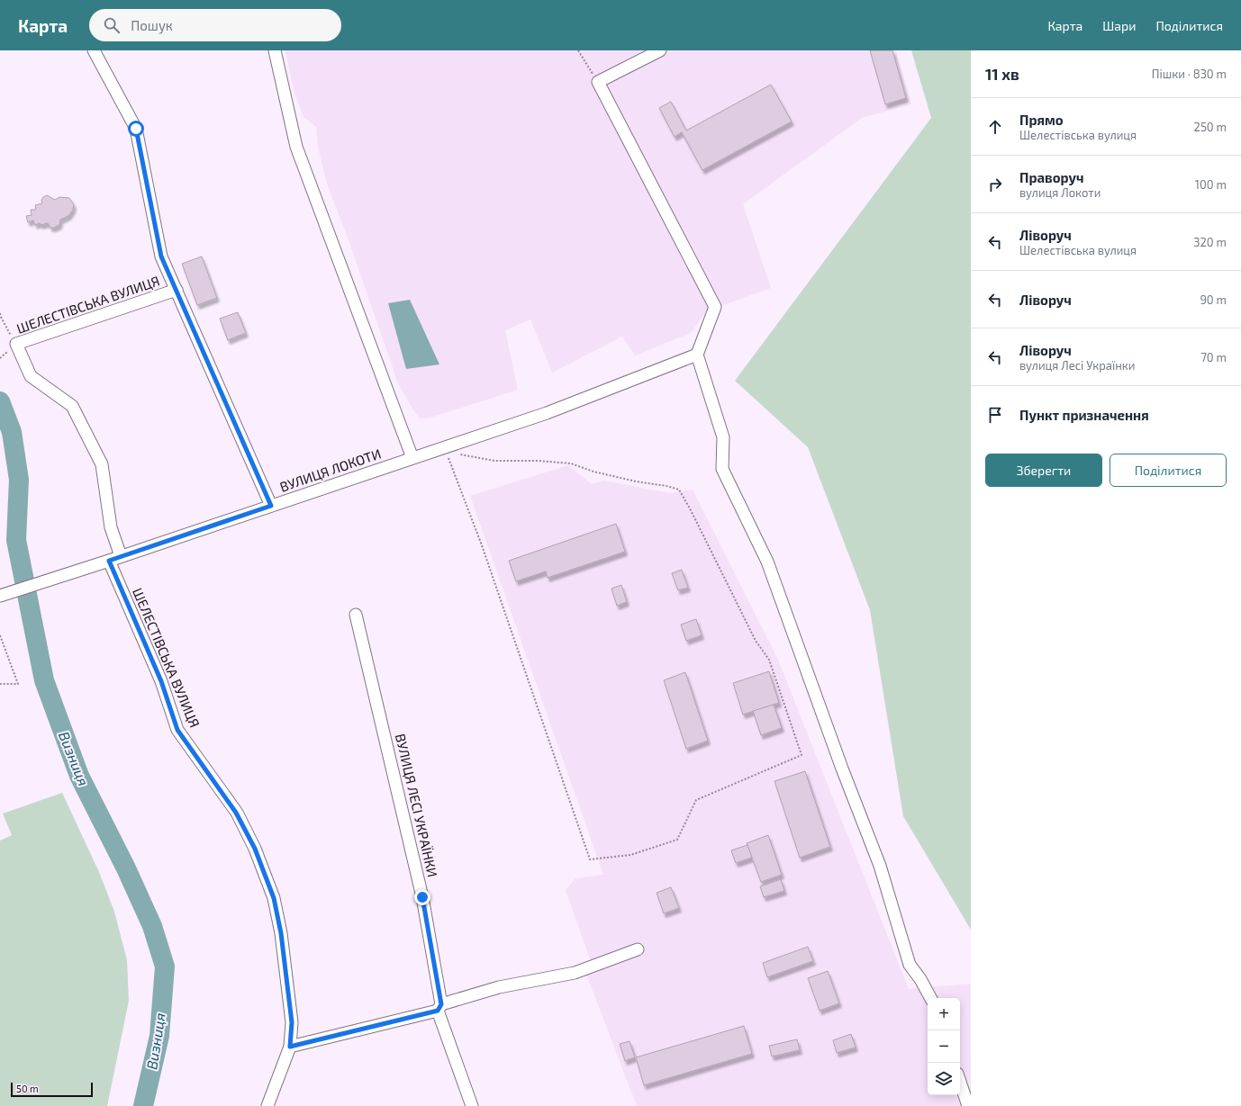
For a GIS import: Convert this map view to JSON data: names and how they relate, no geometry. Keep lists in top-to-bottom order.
{
  "streets": {
    "street": ["ШЕЛЕСТІВСЬКА ВУЛИЦЯ", "ВУЛИЦЯ ЛОКОТИ", "ВУЛИЦЯ ЛЕСІ УКРАЇНКИ"]
  },
  "crossings": [
    ["ШЕЛЕСТІВСЬКА ВУЛИЦЯ", "ВУЛИЦЯ ЛОКОТИ"]
  ],
  "water": ["Визниця"],
  "scale_bar": "50 m",
  "page": {
    "header": "Карта",
    "search": "Пошук",
    "nav": ["Карта", "Шари", "Поділитися"],
    "heading": ["11 хв", "Пішки · 830 m"],
    "list": [
      ["Прямо", "Шелестівська вулиця", "250 m"],
      ["Праворуч", "вулиця Локоти", "100 m"],
      ["Ліворуч", "Шелестівська вулиця", "320 m"],
      ["Ліворуч", "90 m"],
      ["Ліворуч", "вулиця Лесі Українки", "70 m"],
      "Пункт призначення"
    ],
    "buttons": ["Зберегти", "Поділитися"],
    "map_buttons": ["+", "−"],
    "scale": "50 m"
  }
}
